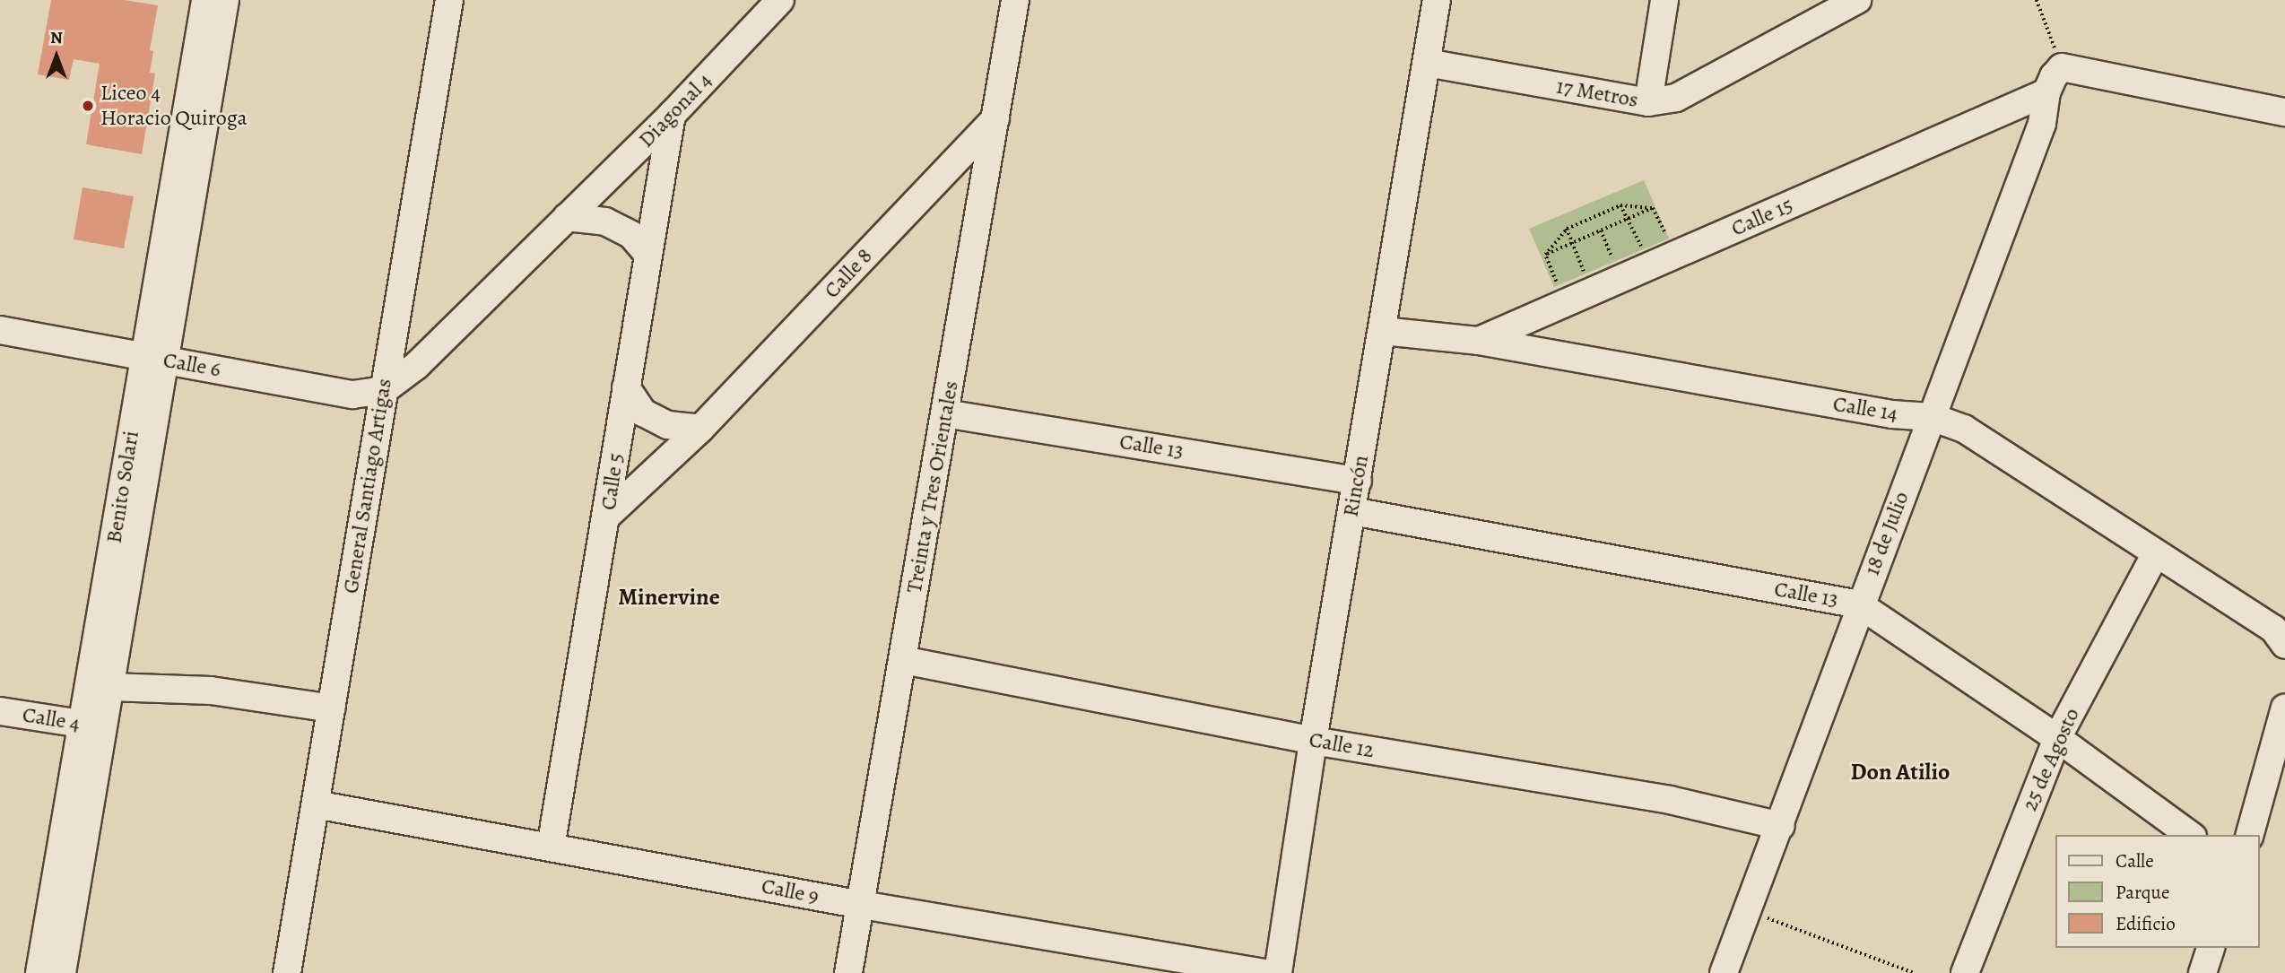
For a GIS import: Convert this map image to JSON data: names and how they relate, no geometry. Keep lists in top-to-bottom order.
{
  "streets": {
    "street": [
      "17 Metros",
      "Diagonal 4",
      "Calle 15",
      "Calle 8",
      "Calle 6",
      "Calle 14",
      "Calle 13",
      "Calle 5",
      "General Santiago Artigas",
      "Rincón",
      "Benito Solari",
      "Treinta y Tres Orientales",
      "18 de Julio",
      "Calle 4",
      "Calle 12",
      "25 de Agosto",
      "Calle 9"
    ]
  },
  "crossings": [
    ["17 Metros", "Rincón"],
    ["Diagonal 4", "Calle 6"],
    ["Diagonal 4", "Calle 5"],
    ["Diagonal 4", "General Santiago Artigas"],
    ["Calle 15", "Calle 14"],
    ["Calle 15", "18 de Julio"],
    ["Calle 8", "Calle 5"],
    ["Calle 8", "Treinta y Tres Orientales"],
    ["Calle 6", "General Santiago Artigas"],
    ["Calle 6", "Benito Solari"],
    ["Calle 14", "Rincón"],
    ["Calle 14", "18 de Julio"],
    ["Calle 14", "25 de Agosto"],
    ["Calle 13", "Rincón"],
    ["Calle 13", "Treinta y Tres Orientales"],
    ["Calle 13", "18 de Julio"],
    ["Calle 13", "25 de Agosto"],
    ["Calle 5", "Calle 9"],
    ["General Santiago Artigas", "Calle 9"],
    ["Rincón", "Calle 12"],
    ["Benito Solari", "Calle 4"],
    ["Treinta y Tres Orientales", "Calle 12"],
    ["Treinta y Tres Orientales", "Calle 9"],
    ["18 de Julio", "Calle 12"]
  ],
  "districts": ["Minervine", "Don Atilio"],
  "places": ["Liceo 4 Horacio Quiroga"],
  "legend": ["Calle", "Parque", "Edificio"],
  "north": "top"
}
